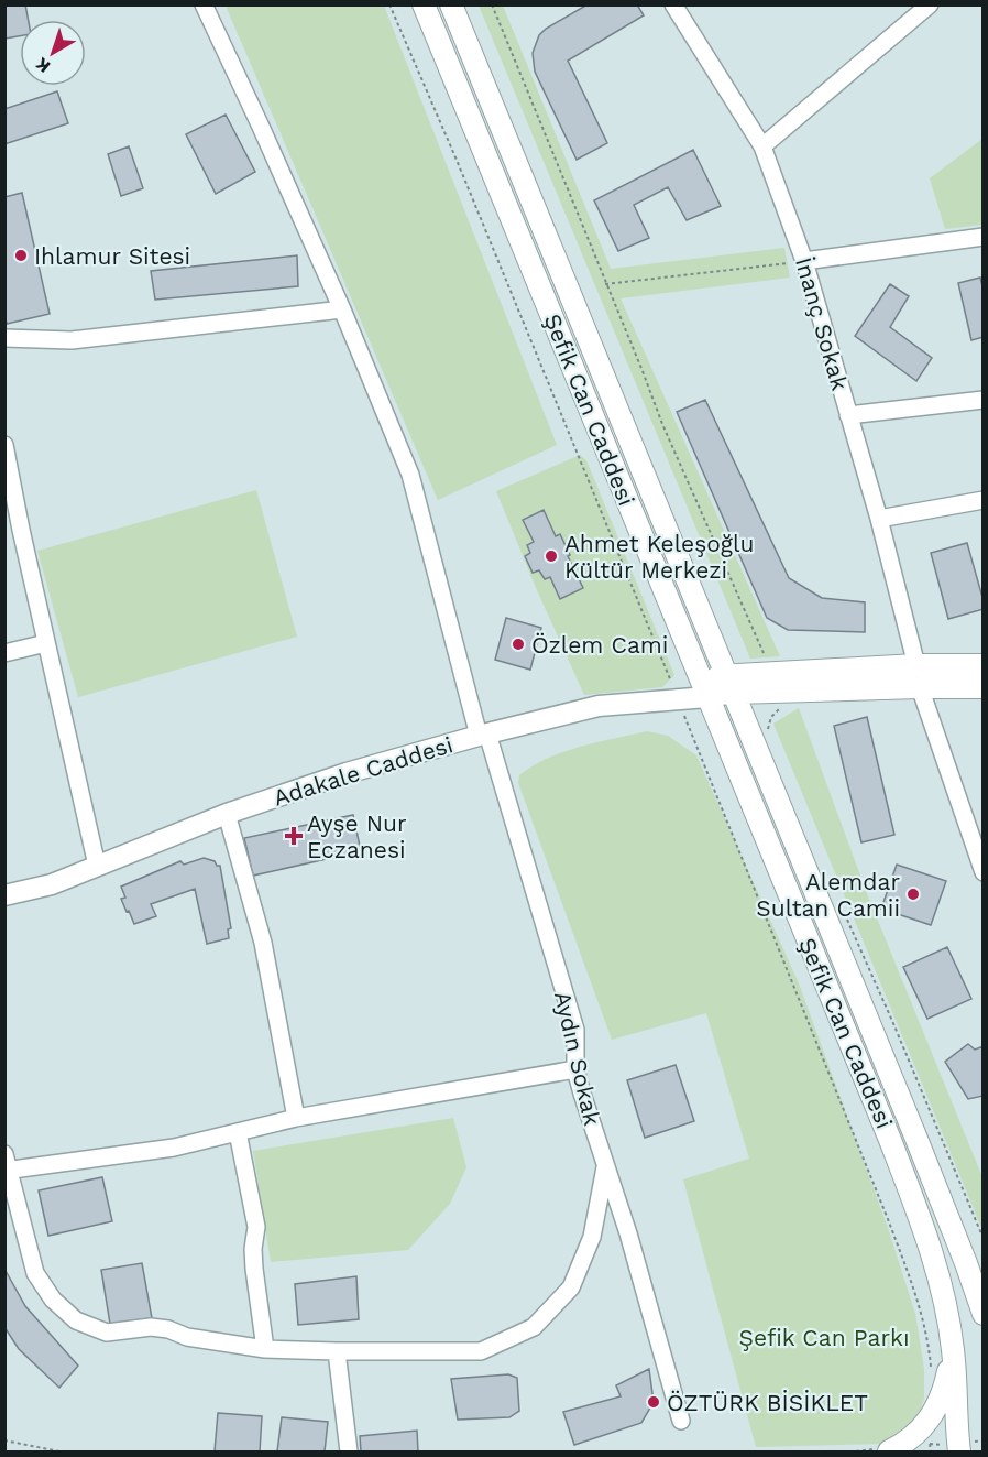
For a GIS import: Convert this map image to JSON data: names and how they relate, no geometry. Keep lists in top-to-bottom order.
{
  "streets": {
    "main road": ["Şefik Can Caddesi"],
    "street": ["İnanç Sokak", "Adakale Caddesi", "Aydın Sokak"]
  },
  "crossings": [
    ["Şefik Can Caddesi", "Adakale Caddesi"],
    ["Adakale Caddesi", "Aydın Sokak"]
  ],
  "parks": ["Şefik Can Parkı"],
  "places": {
    "other": [
      "Ihlamur Sitesi",
      "Ahmet Keleşoğlu Kültür Merkezi",
      "Özlem Cami",
      "Alemdar Sultan Camii",
      "ÖZTÜRK BİSİKLET"
    ],
    "health": ["Ayşe Nur Eczanesi"]
  },
  "north": "bottom left"
}
